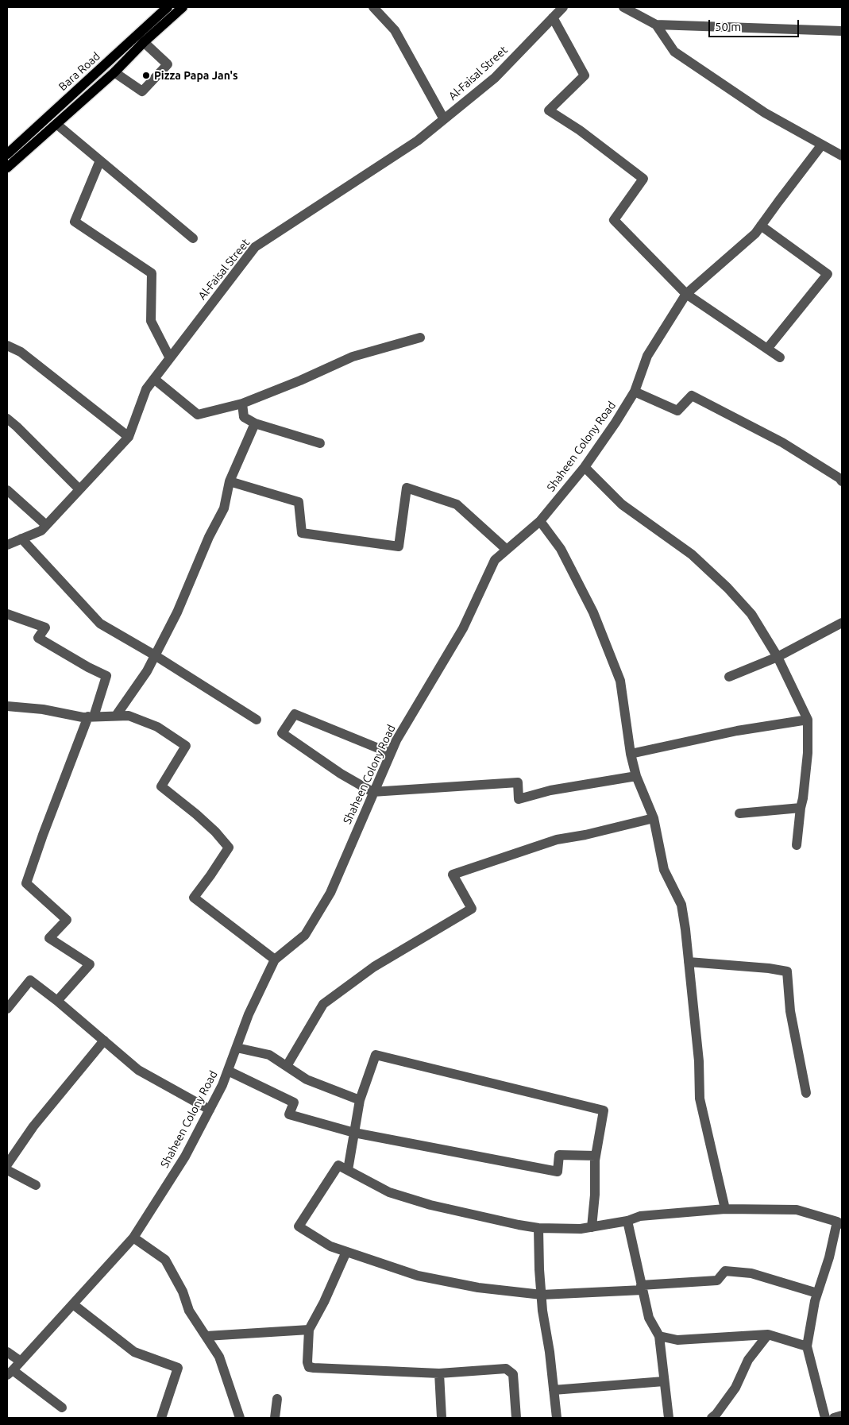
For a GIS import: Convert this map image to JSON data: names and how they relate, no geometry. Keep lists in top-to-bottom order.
{
  "streets": {
    "main road": ["Bara Road"],
    "street": ["Al-Faisal Street", "Shaheen Colony Road"]
  },
  "places": ["Pizza Papa Jan's"],
  "scale_bar": "50 m"
}
